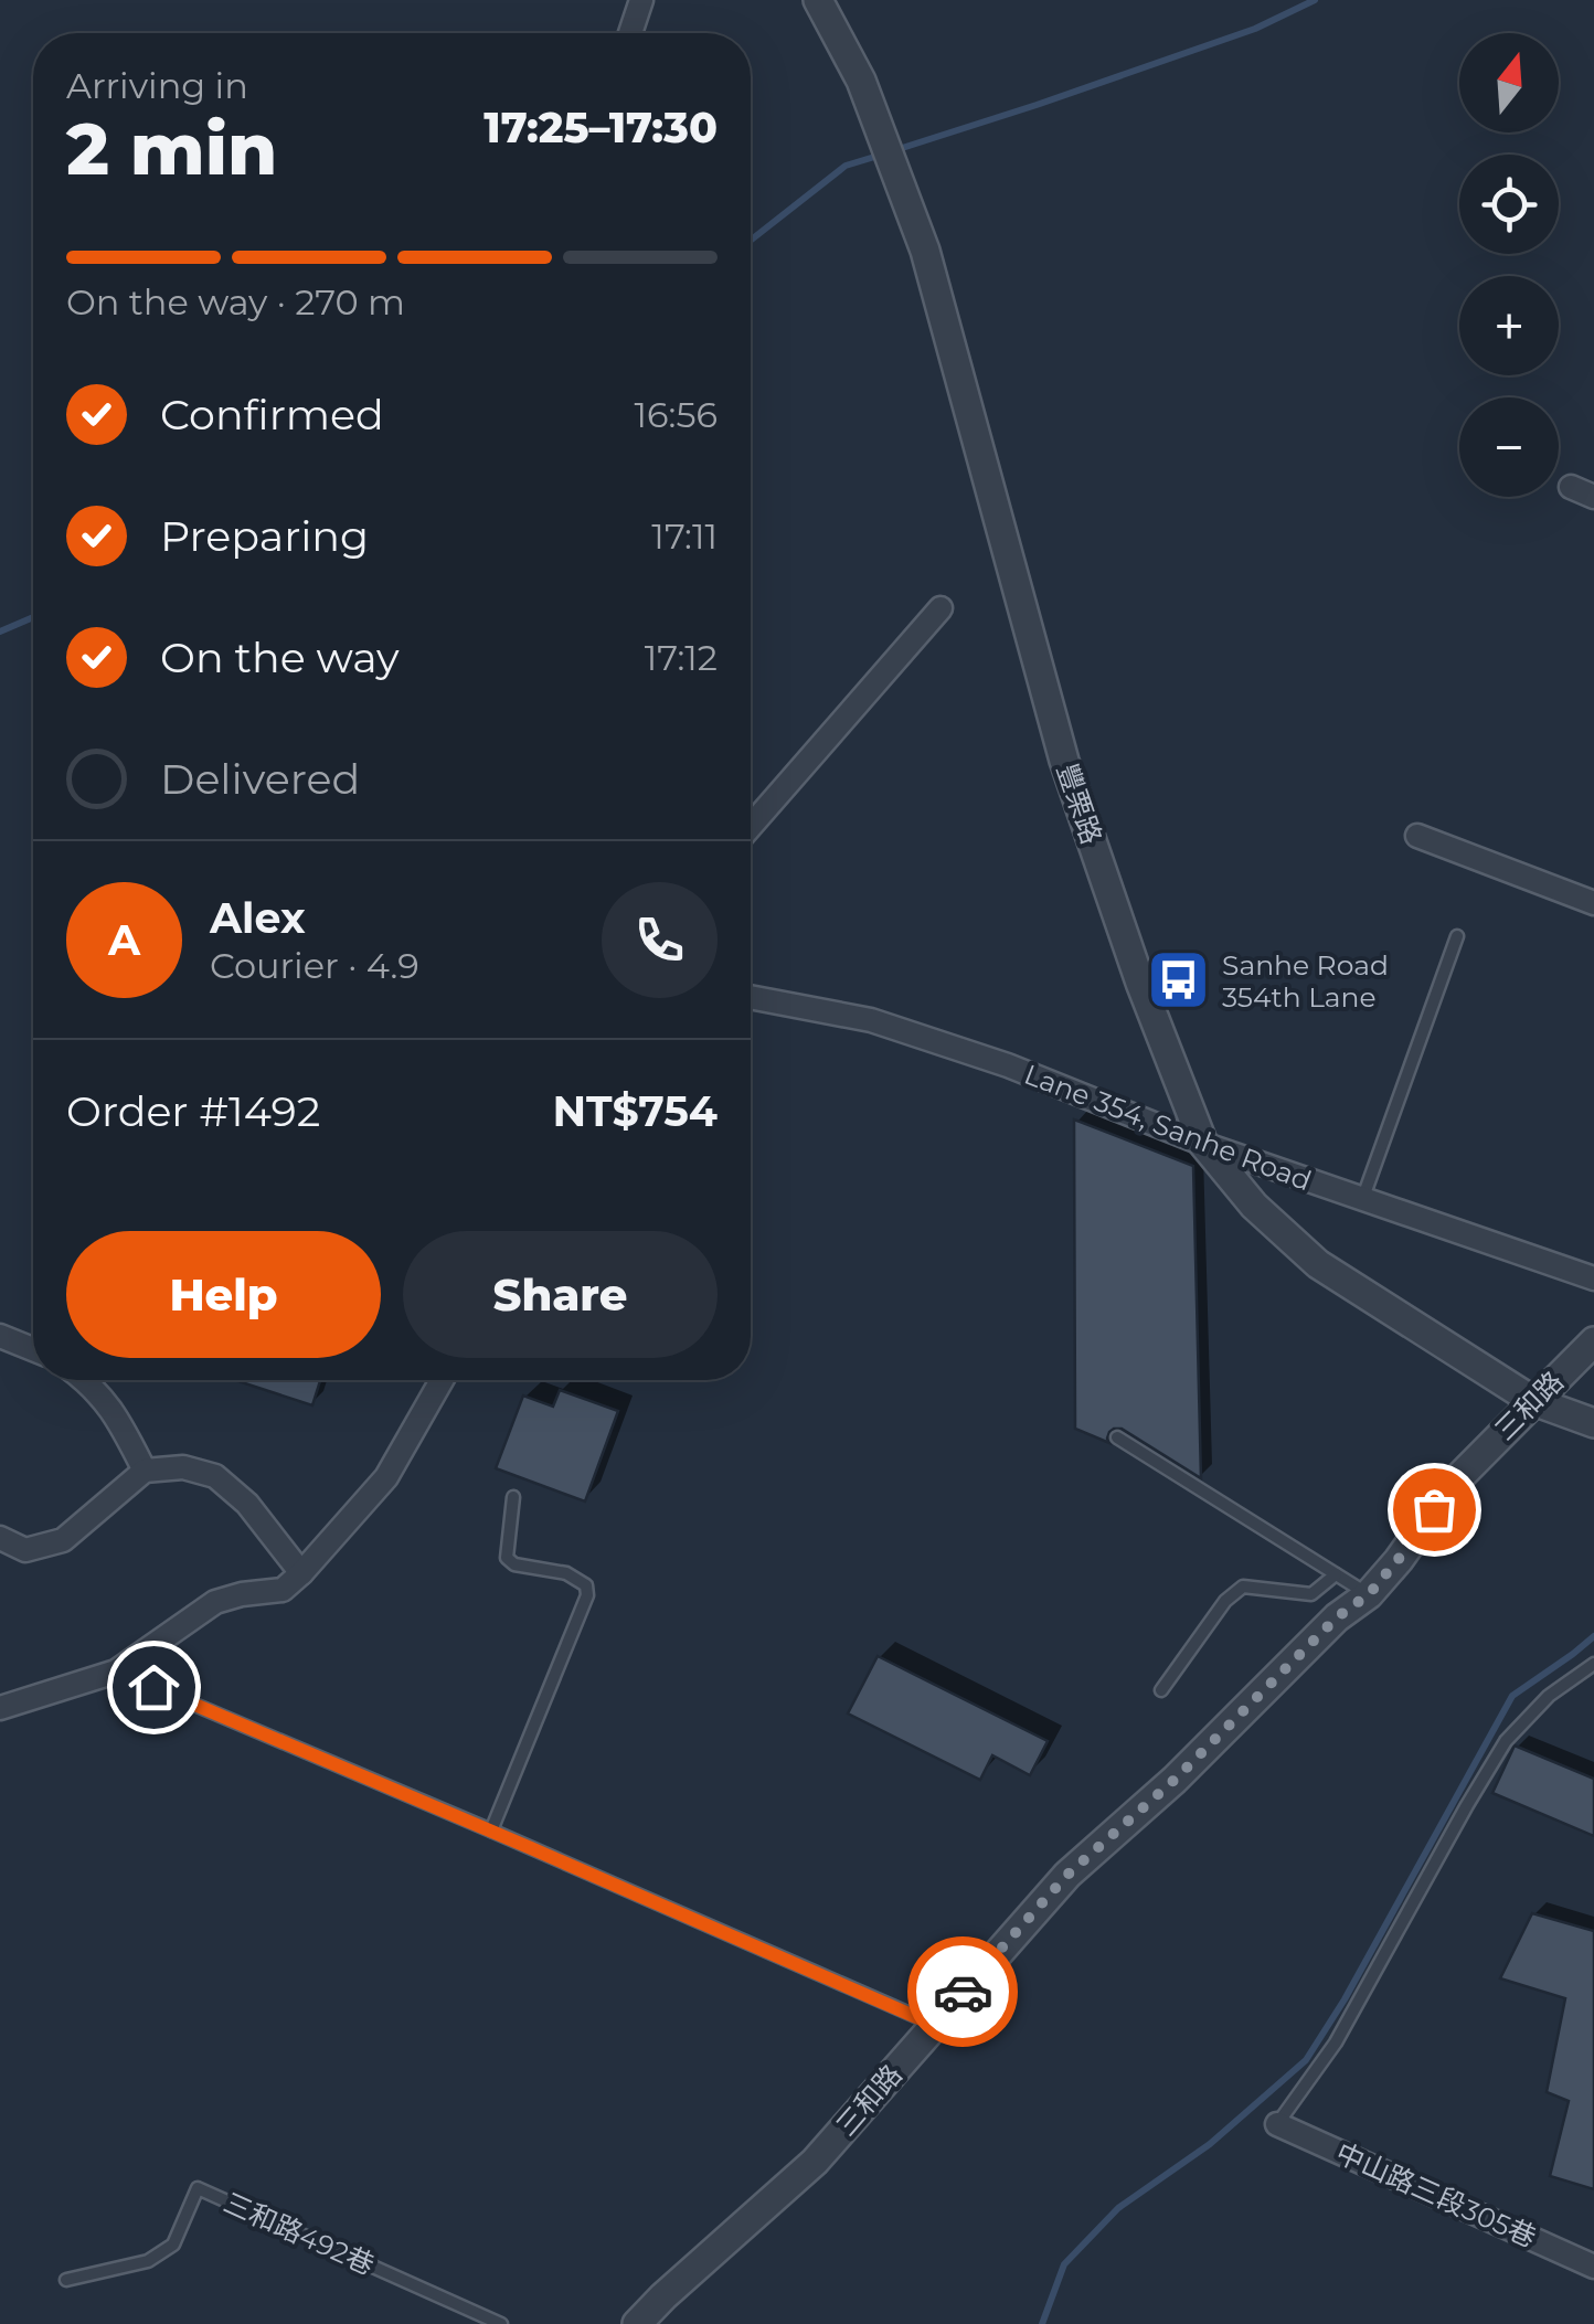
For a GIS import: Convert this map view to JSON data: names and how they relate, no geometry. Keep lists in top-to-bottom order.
{
  "streets": {
    "street": [
      "豐栗路",
      "Lane 354, Sanhe Road",
      "三和路",
      "中山路三段305巷"
    ],
    "lane": ["三和路492巷"]
  },
  "crossings": [
    ["豐栗路", "Lane 354, Sanhe Road"],
    ["豐栗路", "三和路"]
  ],
  "places": {
    "bus stop": ["Sanhe Road 354th Lane"]
  },
  "north": "top",
  "page": {
    "map_buttons": ["+", "−"],
    "heading": ["2 min", "Arriving in", "17:25–17:30"],
    "panel": [
      "Alex",
      "Courier · 4.9",
      "Order #1492",
      "NT$754"
    ],
    "bar": "On the way · 270 m",
    "list": [
      ["Confirmed", "16:56"],
      ["Preparing", "17:11"],
      ["On the way", "17:12"],
      "Delivered"
    ],
    "round": "A",
    "buttons": ["Help", "Share"]
  }
}
